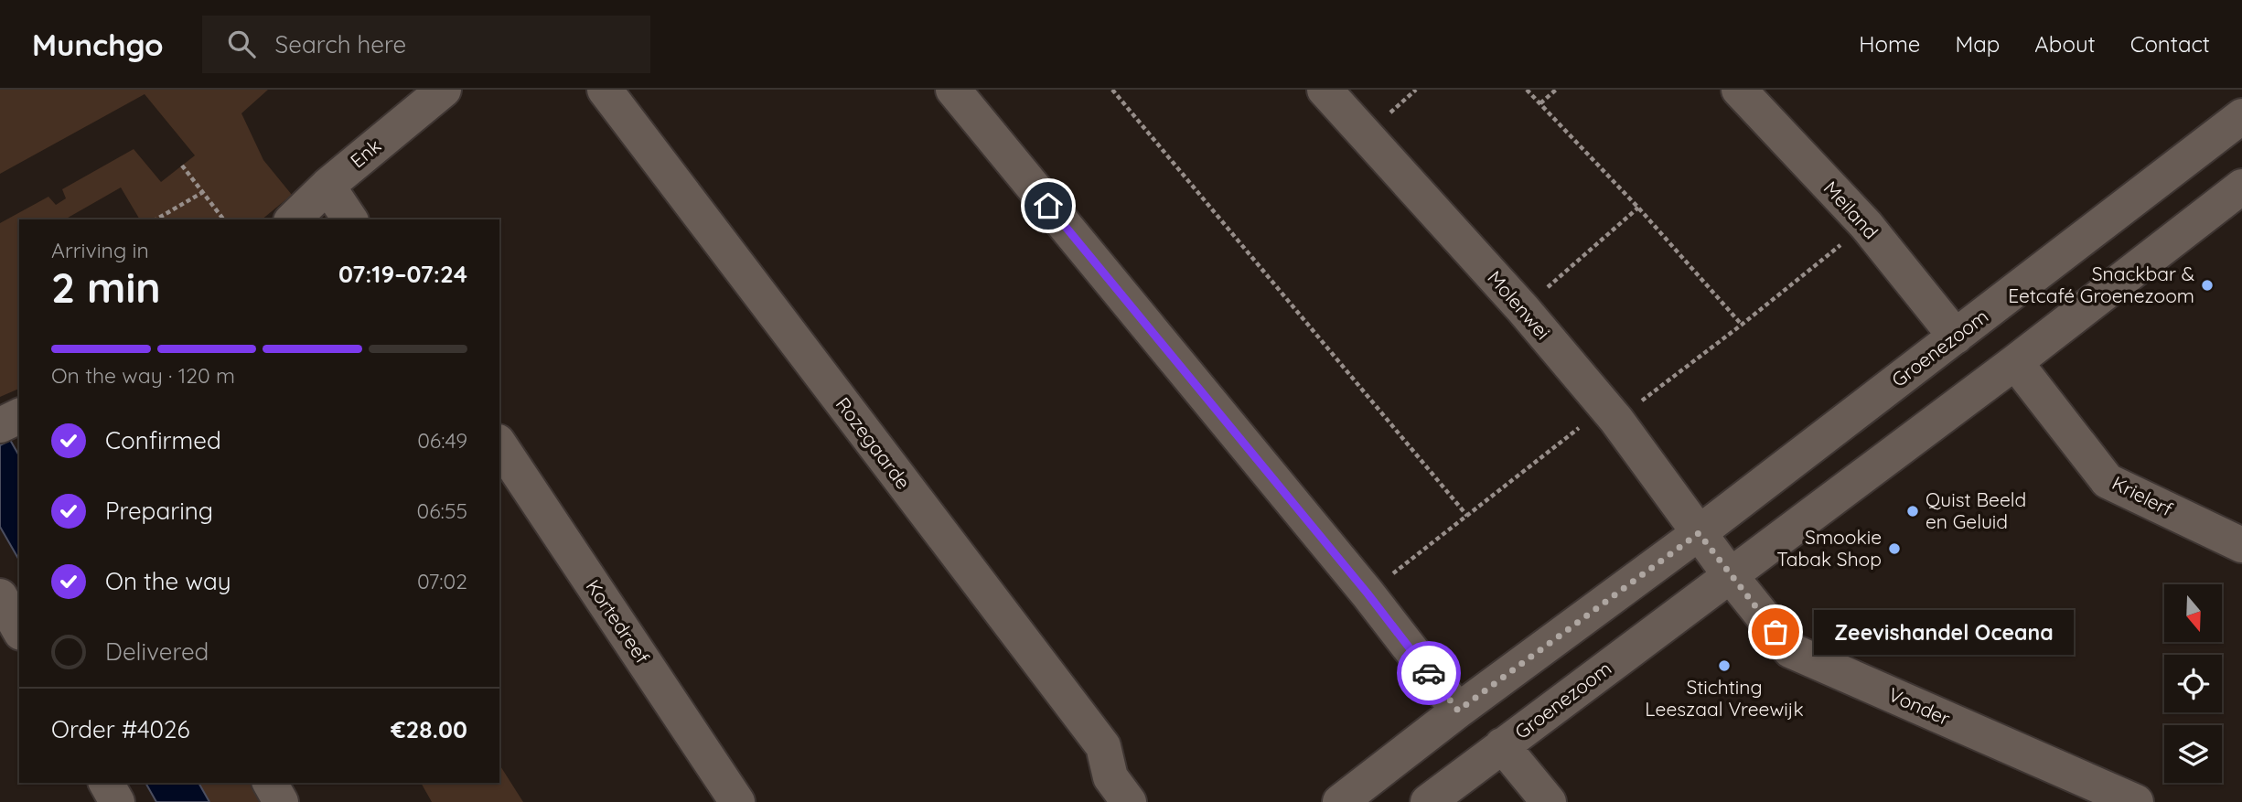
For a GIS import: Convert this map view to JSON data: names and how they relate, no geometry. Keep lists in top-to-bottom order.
{
  "streets": {
    "street": [
      "Enk",
      "Meiland",
      "Molenwei",
      "Groenezoom",
      "Rozegaarde",
      "Krielerf",
      "Kortedreef",
      "Vonder"
    ]
  },
  "crossings": [
    ["Meiland", "Groenezoom"],
    ["Molenwei", "Groenezoom"],
    ["Groenezoom", "Krielerf"],
    ["Groenezoom", "Vonder"]
  ],
  "places": [
    "Snackbar & Eetcafé Groenezoom",
    "Quist Beeld en Geluid",
    "Smookie Tabak Shop",
    "Zeevishandel Oceana",
    "Stichting Leeszaal Vreewijk"
  ],
  "north": "bottom",
  "page": {
    "header": "Munchgo",
    "search": "Search here",
    "nav": [
      "Home",
      "Map",
      "About",
      "Contact"
    ],
    "heading": ["2 min", "Arriving in", "07:19–07:24"],
    "panel": ["Order #4026", "€28.00"],
    "bar": "On the way · 120 m",
    "list": [
      ["Confirmed", "06:49"],
      ["Preparing", "06:55"],
      ["On the way", "07:02"],
      "Delivered"
    ],
    "bubble": "Zeevishandel Oceana"
  }
}
